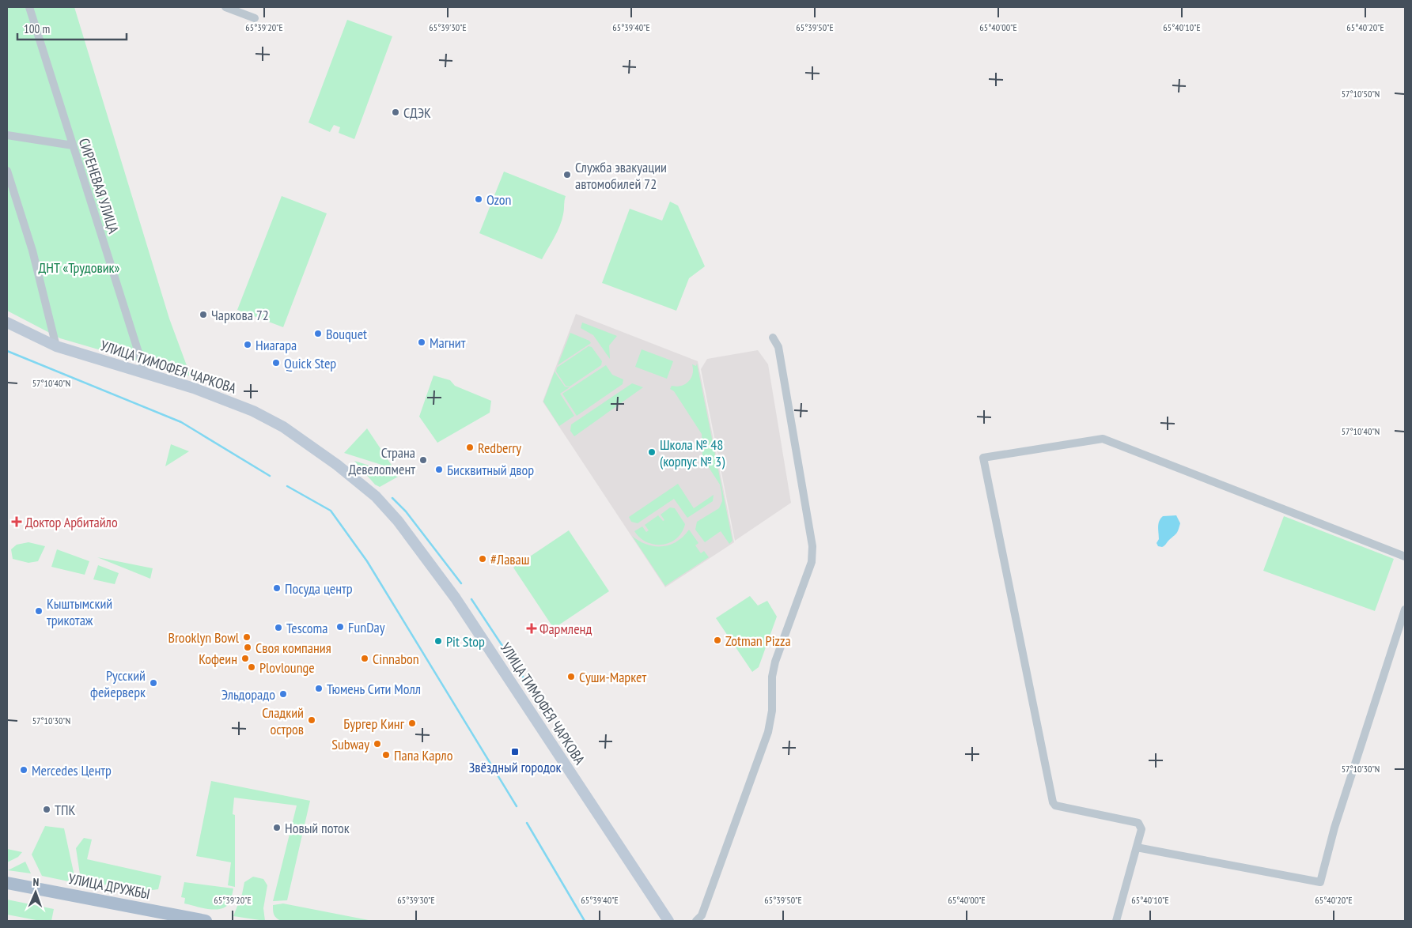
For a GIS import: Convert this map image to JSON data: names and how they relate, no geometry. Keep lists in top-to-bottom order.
{
  "streets": {
    "main road": ["УЛИЦА ТИМОФЕЯ ЧАРКОВА", "УЛИЦА ДРУЖБЫ"],
    "street": ["СИРЕНЕВАЯ УЛИЦА"]
  },
  "crossings": [
    ["СИРЕНЕВАЯ УЛИЦА", "УЛИЦА ТИМОФЕЯ ЧАРКОВА"]
  ],
  "parks": ["ДНТ «Трудовик»"],
  "places": {
    "other": [
      "СДЭК",
      "Служба эвакуации автомобилей 72",
      "Ozon",
      "Чаркова 72",
      "Bouquet",
      "Магнит",
      "Ниагара",
      "Quick Step",
      "Redberry",
      "Школа № 48 (корпус № 3)",
      "Страна Девелопмент",
      "Бисквитный двор",
      "#Лаваш",
      "Посуда центр",
      "Кыштымский трикотаж",
      "FunDay",
      "Tescoma",
      "Brooklyn Bowl",
      "Zotman Pizza",
      "Pit Stop",
      "Своя компания",
      "Кофеин",
      "Cinnabon",
      "Plovlounge",
      "Суши-Маркет",
      "Русский фейерверк",
      "Тюмень Сити Молл",
      "Эльдорадо",
      "Сладкий остров",
      "Бургер Кинг",
      "Subway",
      "Папа Карло",
      "Mercedes Центр",
      "ТПК",
      "Новый поток"
    ],
    "health": ["Доктор Арбитайло", "Фармленд"],
    "transit": ["Звёздный городок"]
  },
  "scale_bar": "100 m",
  "north": "top",
  "coordinates": [
    "65°39'20\"E",
    "65°39'30\"E",
    "65°39'40\"E",
    "65°39'50\"E",
    "65°40'00\"E",
    "65°40'10\"E",
    "65°40'20\"E",
    "57°10'50\"N",
    "57°10'40\"N",
    "57°10'30\"N"
  ]
}
